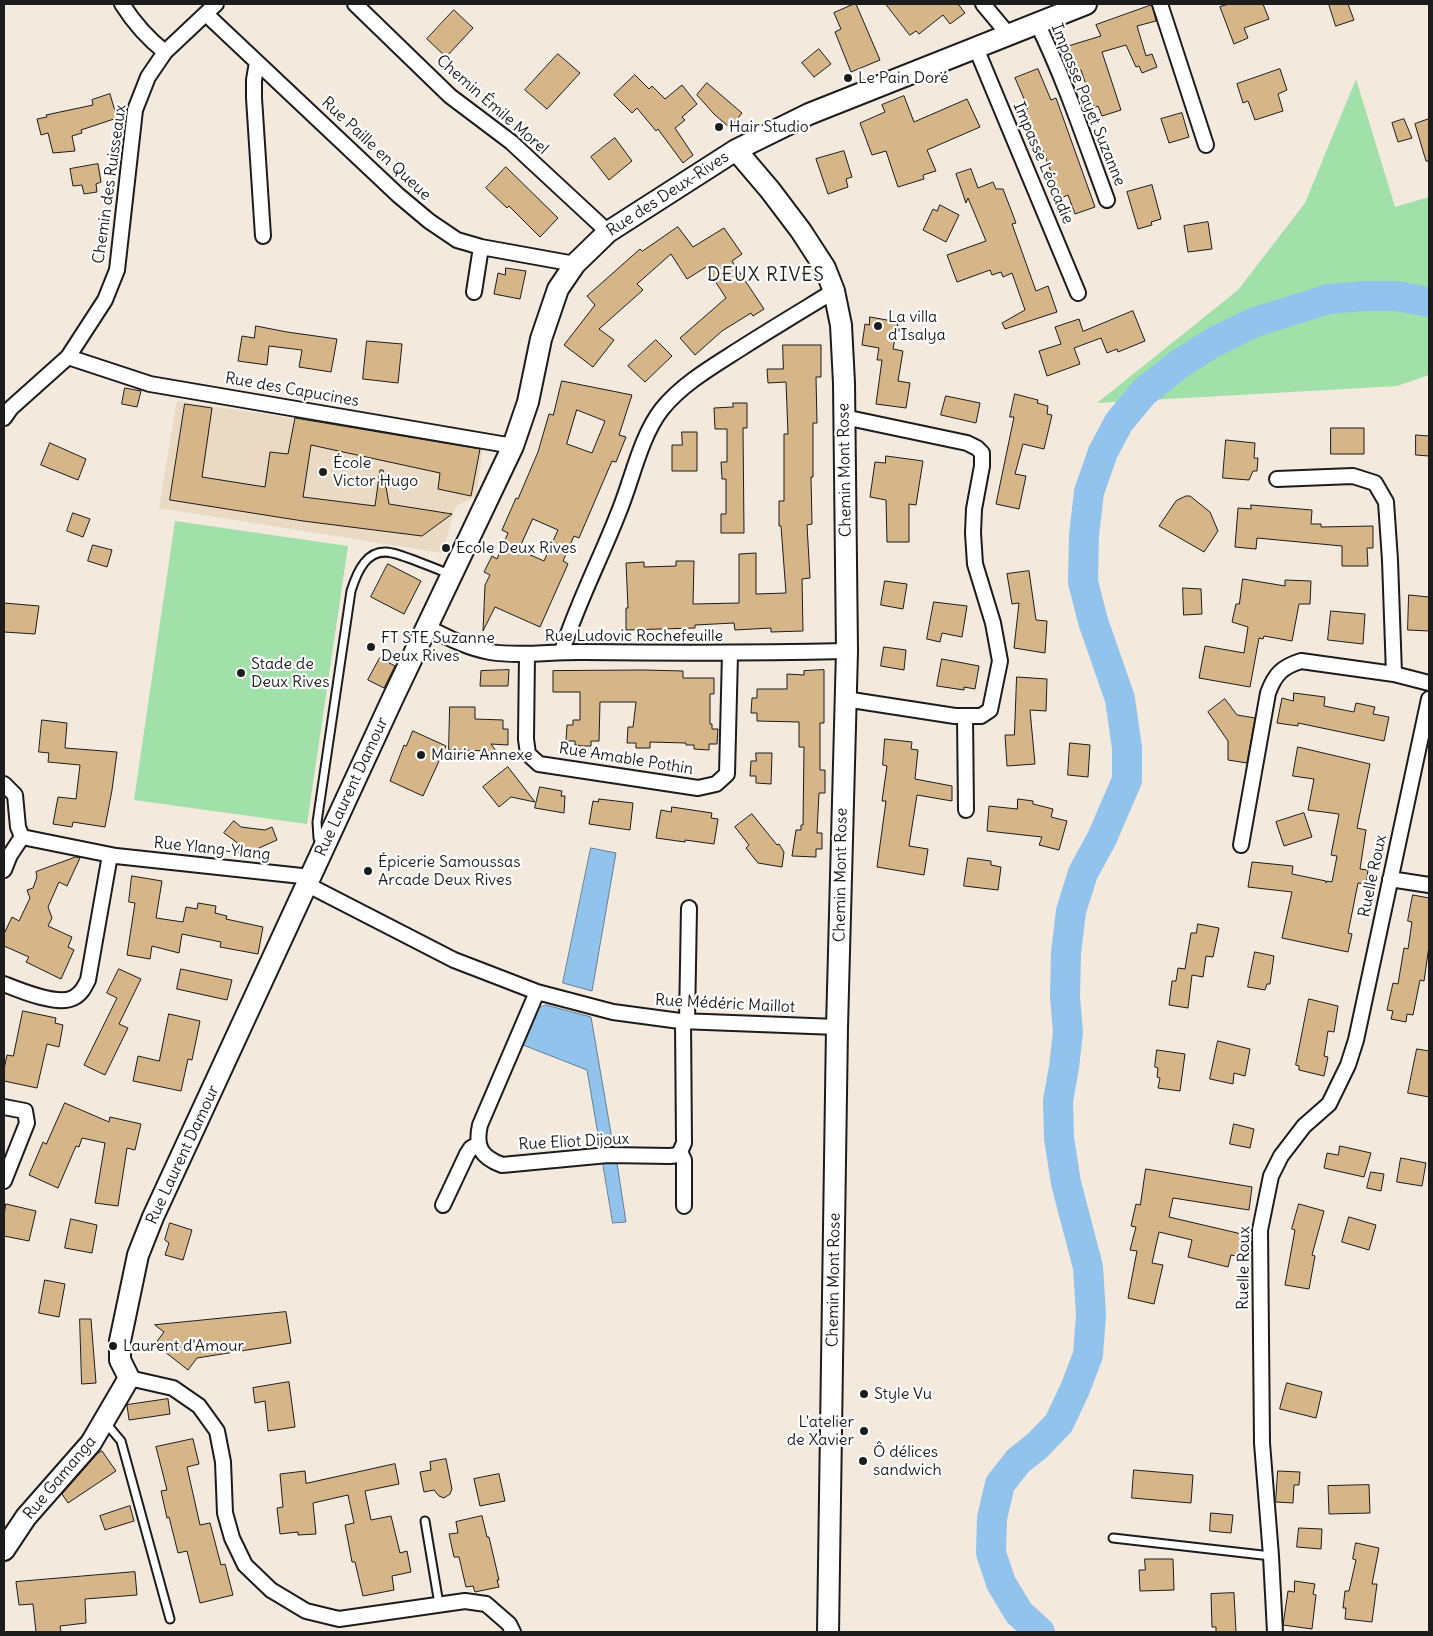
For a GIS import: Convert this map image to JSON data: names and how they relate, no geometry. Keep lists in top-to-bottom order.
{
  "streets": {
    "street": [
      "Chemin Émile Morel",
      "Impasse Payet Suzanne",
      "Rue Paille en Queue",
      "Impasse Léocadie",
      "Chemin des Ruisseaux",
      "Rue des Deux-Rives",
      "Rue des Capucines",
      "Chemin Mont Rose",
      "Rue Ludovic Rochefeuille",
      "Rue Amable Pothin",
      "Rue Laurent Damour",
      "Rue Ylang-Ylang",
      "Ruelle Roux",
      "Rue Médéric Maillot",
      "Rue Eliot Dijoux",
      "Rue Gamanga"
    ]
  },
  "crossings": [
    ["Chemin Émile Morel", "Rue des Deux-Rives"],
    ["Impasse Payet Suzanne", "Rue des Deux-Rives"],
    ["Rue Paille en Queue", "Chemin des Ruisseaux"],
    ["Rue Paille en Queue", "Rue des Deux-Rives"],
    ["Impasse Léocadie", "Rue des Deux-Rives"],
    ["Chemin des Ruisseaux", "Rue des Capucines"],
    ["Rue des Deux-Rives", "Rue des Capucines"],
    ["Rue des Deux-Rives", "Chemin Mont Rose"],
    ["Rue des Deux-Rives", "Rue Laurent Damour"],
    ["Rue des Capucines", "Rue Laurent Damour"],
    ["Chemin Mont Rose", "Rue Ludovic Rochefeuille"],
    ["Chemin Mont Rose", "Rue Médéric Maillot"],
    ["Rue Ludovic Rochefeuille", "Rue Amable Pothin"],
    ["Rue Ludovic Rochefeuille", "Rue Laurent Damour"],
    ["Rue Laurent Damour", "Rue Ylang-Ylang"],
    ["Rue Laurent Damour", "Rue Médéric Maillot"],
    ["Rue Laurent Damour", "Rue Gamanga"],
    ["Rue Ylang-Ylang", "Rue Médéric Maillot"]
  ],
  "districts": ["DEUX RIVES"],
  "places": [
    "Le Pain Doré",
    "Hair Studio",
    "La villa d'Isalya",
    "École Victor Hugo",
    "Ecole Deux Rives",
    "FT STE Suzanne Deux Rives",
    "Stade de Deux Rives",
    "Mairie Annexe",
    "Épicerie Samoussas Arcade Deux Rives",
    "Laurent d'Amour",
    "Style Vu",
    "L'atelier de Xavier",
    "Ô délices sandwich"
  ]
}
